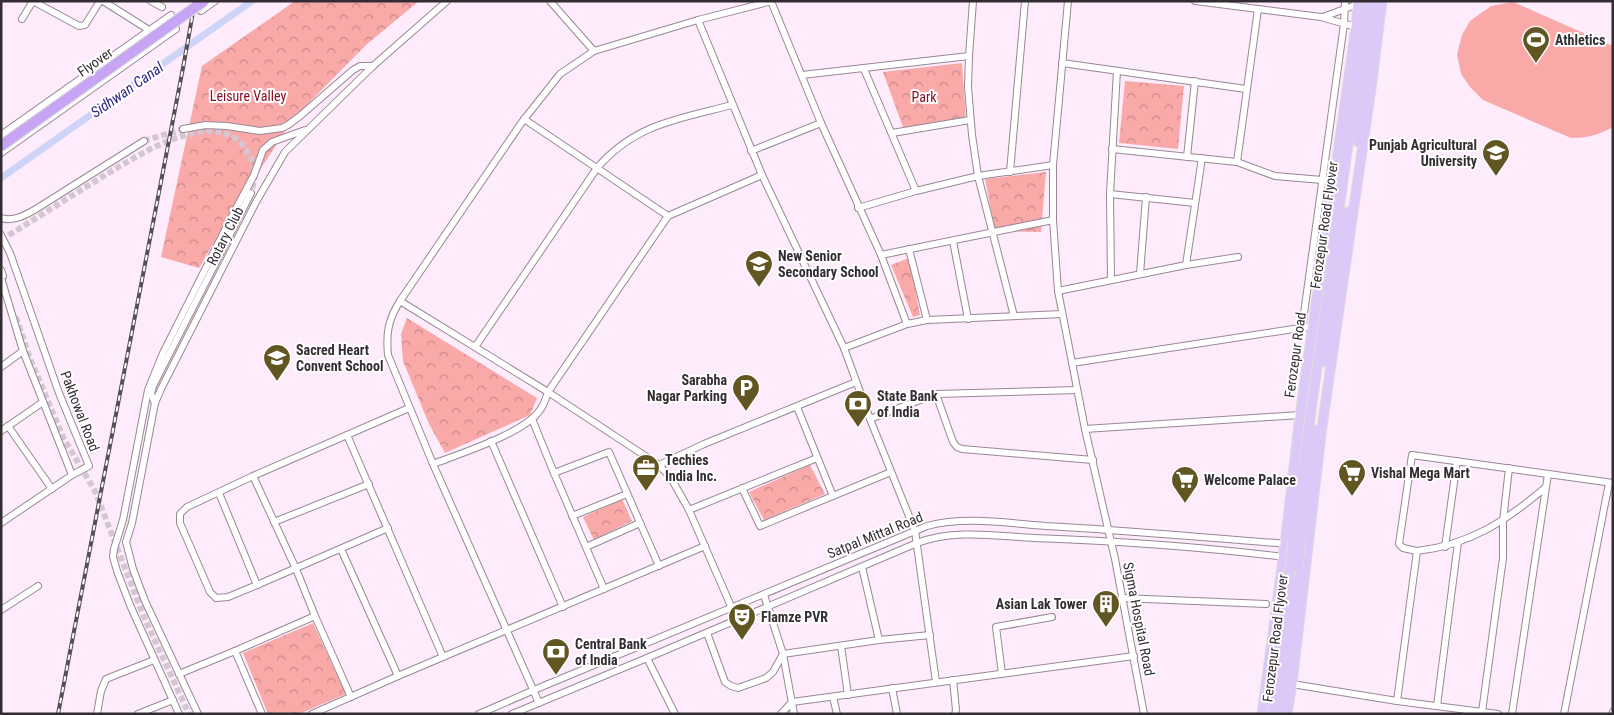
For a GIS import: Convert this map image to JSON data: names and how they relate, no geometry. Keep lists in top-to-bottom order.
{
  "streets": {
    "highway": ["Flyover"],
    "main road": ["Ferozepur Road Flyover", "Ferozepur Road"],
    "street": [
      "Rotary Club",
      "Pakhowal Road",
      "Satpal Mittal Road",
      "Sigma Hospital Road"
    ]
  },
  "crossings": [
    ["Ferozepur Road Flyover", "Ferozepur Road"],
    ["Ferozepur Road Flyover", "Satpal Mittal Road"],
    ["Ferozepur Road", "Satpal Mittal Road"],
    ["Satpal Mittal Road", "Sigma Hospital Road"]
  ],
  "water": ["Sidhwan Canal"],
  "parks": ["Leisure Valley", "Park"],
  "places": {
    "sports": ["Athletics"],
    "school or university": ["Punjab Agricultural University", "New Senior Secondary School", "Sacred Heart Convent School"],
    "parking": ["Sarabha Nagar Parking"],
    "bank": ["State Bank of India", "Central Bank of India"],
    "office": ["Techies India Inc."],
    "supermarket": ["Vishal Mega Mart", "Welcome Palace"],
    "building": ["Asian Lak Tower"],
    "theatre": ["Flamze PVR"]
  }
}
